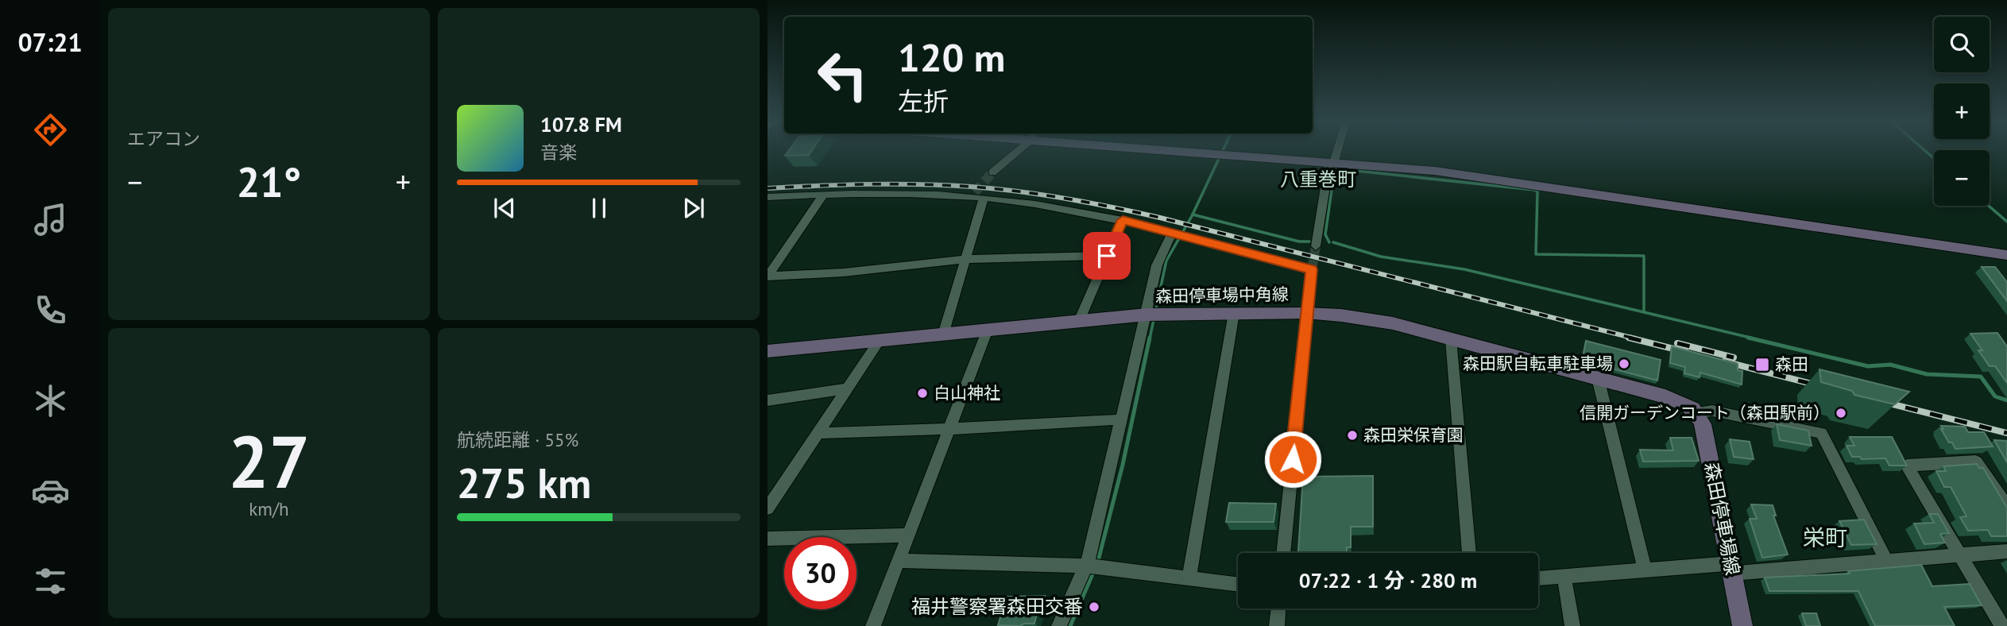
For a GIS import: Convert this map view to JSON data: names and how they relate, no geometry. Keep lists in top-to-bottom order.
{
  "streets": {
    "main road": ["森田停車場中角線", "森田停車場線"]
  },
  "crossings": [
    ["森田停車場中角線", "森田停車場線"]
  ],
  "districts": ["八重巻町", "栄町"],
  "places": {
    "other": [
      "森田駅自転車駐車場",
      "白山神社",
      "信開ガーデンコート（森田駅前）",
      "森田栄保育園",
      "福井警察署森田交番"
    ],
    "transit": ["森田"]
  },
  "page": {
    "tabs": "07:21",
    "tile": [
      "エアコン",
      ["27", "km/h"],
      ["航続距離 · 55%", "275 km"]
    ],
    "map_buttons": ["+", "−"],
    "turn": ["120 m", "左折"],
    "song": ["107.8 FM", "音楽"],
    "heat": ["−", "21°", "+"],
    "limit": "30",
    "trip": "07:22 · 1 分 · 280 m"
  }
}
